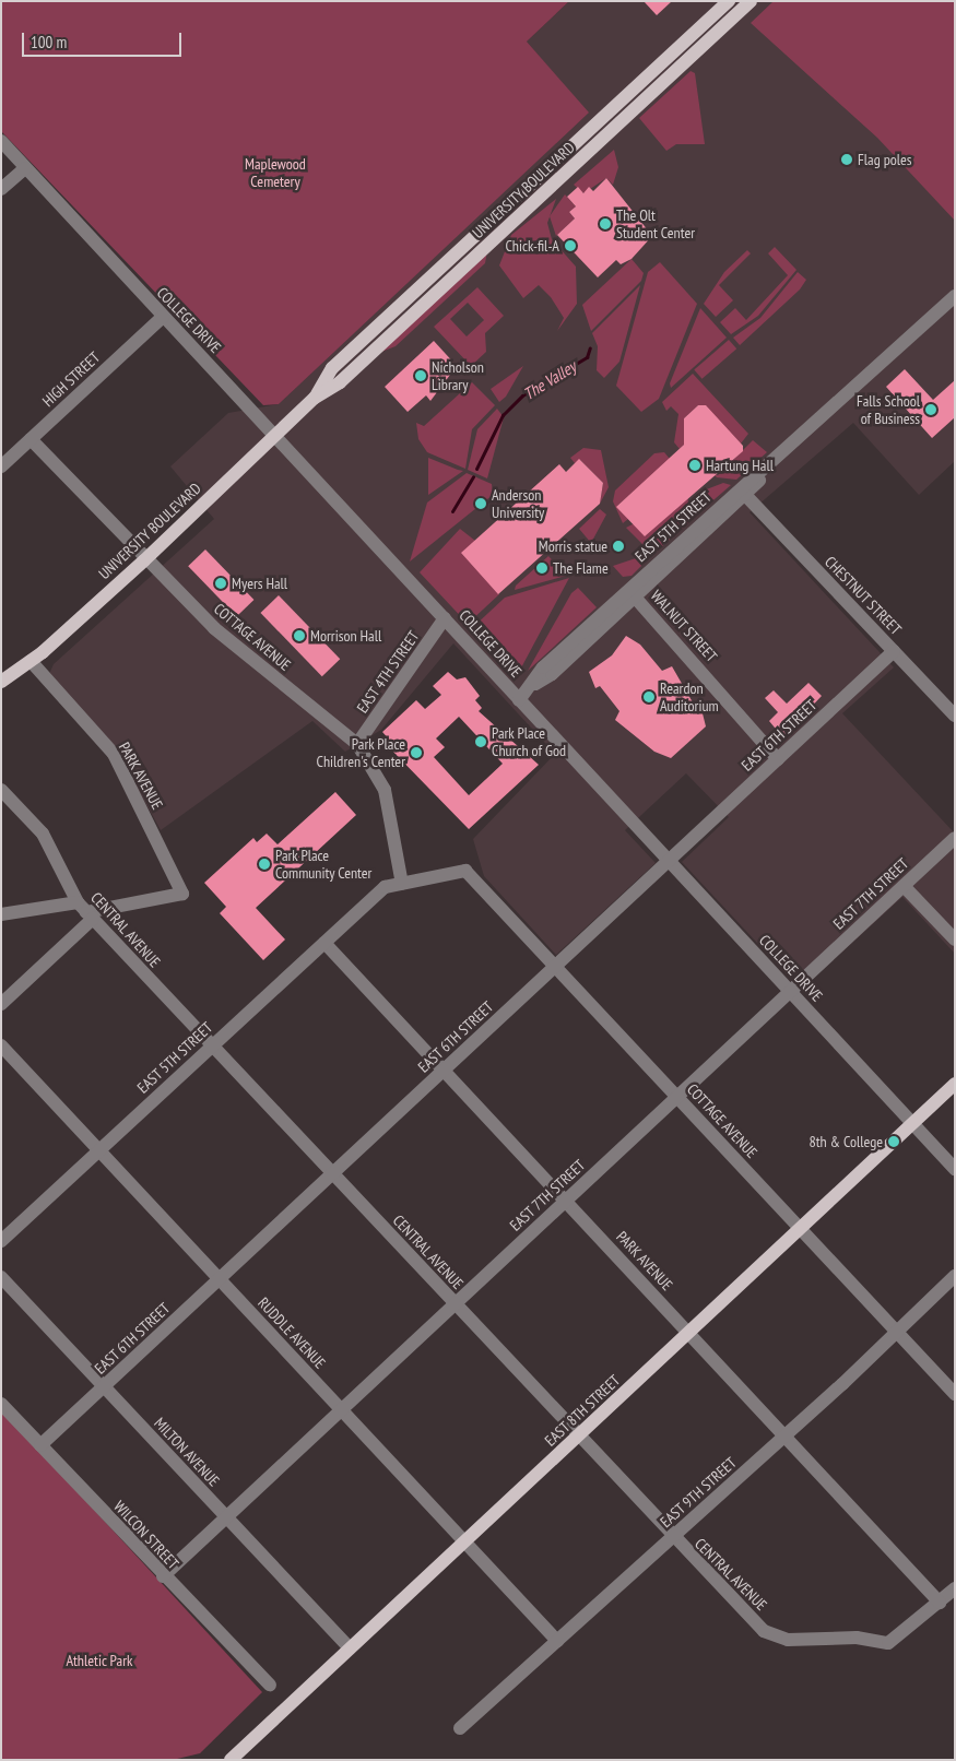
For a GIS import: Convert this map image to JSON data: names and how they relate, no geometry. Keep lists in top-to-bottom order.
{
  "streets": {
    "main road": ["UNIVERSITY BOULEVARD", "EAST 8TH STREET"],
    "street": [
      "COLLEGE DRIVE",
      "HIGH STREET",
      "EAST 5TH STREET",
      "CHESTNUT STREET",
      "WALNUT STREET",
      "COTTAGE AVENUE",
      "EAST 4TH STREET",
      "EAST 6TH STREET",
      "PARK AVENUE",
      "EAST 7TH STREET",
      "CENTRAL AVENUE",
      "RUDDLE AVENUE",
      "MILTON AVENUE",
      "EAST 9TH STREET",
      "WILCON STREET"
    ]
  },
  "crossings": [
    ["UNIVERSITY BOULEVARD", "COLLEGE DRIVE"],
    ["UNIVERSITY BOULEVARD", "COTTAGE AVENUE"],
    ["UNIVERSITY BOULEVARD", "PARK AVENUE"],
    ["COLLEGE DRIVE", "HIGH STREET"],
    ["COLLEGE DRIVE", "EAST 5TH STREET"],
    ["COLLEGE DRIVE", "EAST 4TH STREET"],
    ["COLLEGE DRIVE", "EAST 6TH STREET"],
    ["COLLEGE DRIVE", "EAST 7TH STREET"],
    ["COLLEGE DRIVE", "EAST 8TH STREET"],
    ["HIGH STREET", "COTTAGE AVENUE"],
    ["EAST 5TH STREET", "WALNUT STREET"],
    ["EAST 5TH STREET", "COTTAGE AVENUE"],
    ["EAST 5TH STREET", "PARK AVENUE"],
    ["EAST 5TH STREET", "CENTRAL AVENUE"],
    ["EAST 5TH STREET", "RUDDLE AVENUE"],
    ["CHESTNUT STREET", "EAST 6TH STREET"],
    ["WALNUT STREET", "EAST 6TH STREET"],
    ["COTTAGE AVENUE", "EAST 4TH STREET"],
    ["COTTAGE AVENUE", "EAST 6TH STREET"],
    ["COTTAGE AVENUE", "EAST 7TH STREET"],
    ["COTTAGE AVENUE", "EAST 8TH STREET"],
    ["COTTAGE AVENUE", "EAST 9TH STREET"],
    ["EAST 6TH STREET", "PARK AVENUE"],
    ["EAST 6TH STREET", "CENTRAL AVENUE"],
    ["EAST 6TH STREET", "RUDDLE AVENUE"],
    ["EAST 6TH STREET", "MILTON AVENUE"],
    ["EAST 6TH STREET", "WILCON STREET"],
    ["PARK AVENUE", "EAST 7TH STREET"],
    ["PARK AVENUE", "CENTRAL AVENUE"],
    ["PARK AVENUE", "EAST 8TH STREET"],
    ["PARK AVENUE", "EAST 9TH STREET"],
    ["EAST 7TH STREET", "CENTRAL AVENUE"],
    ["EAST 7TH STREET", "RUDDLE AVENUE"],
    ["EAST 7TH STREET", "MILTON AVENUE"],
    ["EAST 7TH STREET", "WILCON STREET"],
    ["CENTRAL AVENUE", "EAST 8TH STREET"],
    ["CENTRAL AVENUE", "EAST 9TH STREET"],
    ["RUDDLE AVENUE", "EAST 8TH STREET"],
    ["RUDDLE AVENUE", "EAST 9TH STREET"],
    ["EAST 8TH STREET", "MILTON AVENUE"]
  ],
  "water": ["The Valley"],
  "parks": ["Maplewood Cemetery", "Athletic Park"],
  "places": [
    "Flag poles",
    "The Olt Student Center",
    "Chick-fil-A",
    "Nicholson Library",
    "Falls School of Business",
    "Hartung Hall",
    "Anderson University",
    "Morris statue",
    "The Flame",
    "Myers Hall",
    "Morrison Hall",
    "Reardon Auditorium",
    "Park Place Church of God",
    "Park Place Children's Center",
    "Park Place Community Center",
    "8th & College"
  ],
  "scale_bar": "100 m"
}
